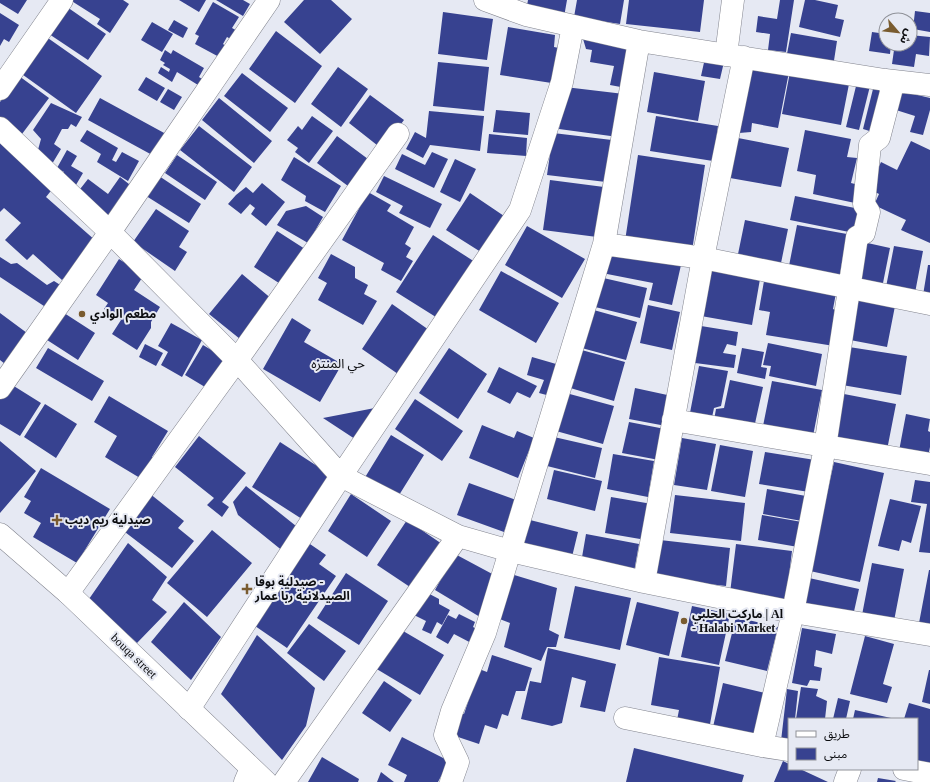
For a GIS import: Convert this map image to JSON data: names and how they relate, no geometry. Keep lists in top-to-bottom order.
{
  "streets": {
    "street": ["bouqa street"]
  },
  "districts": ["حي المنتزه"],
  "places": {
    "other": ["مطعم الوادي", "ماركت الحلبي | Al - Halabi Market"],
    "health": ["صيدلية ريم ديب", "صيدلية بوقا - الصيدلانية ربا عمار"]
  },
  "legend": ["طريق", "مبنى"],
  "north": "bottom right"
}
